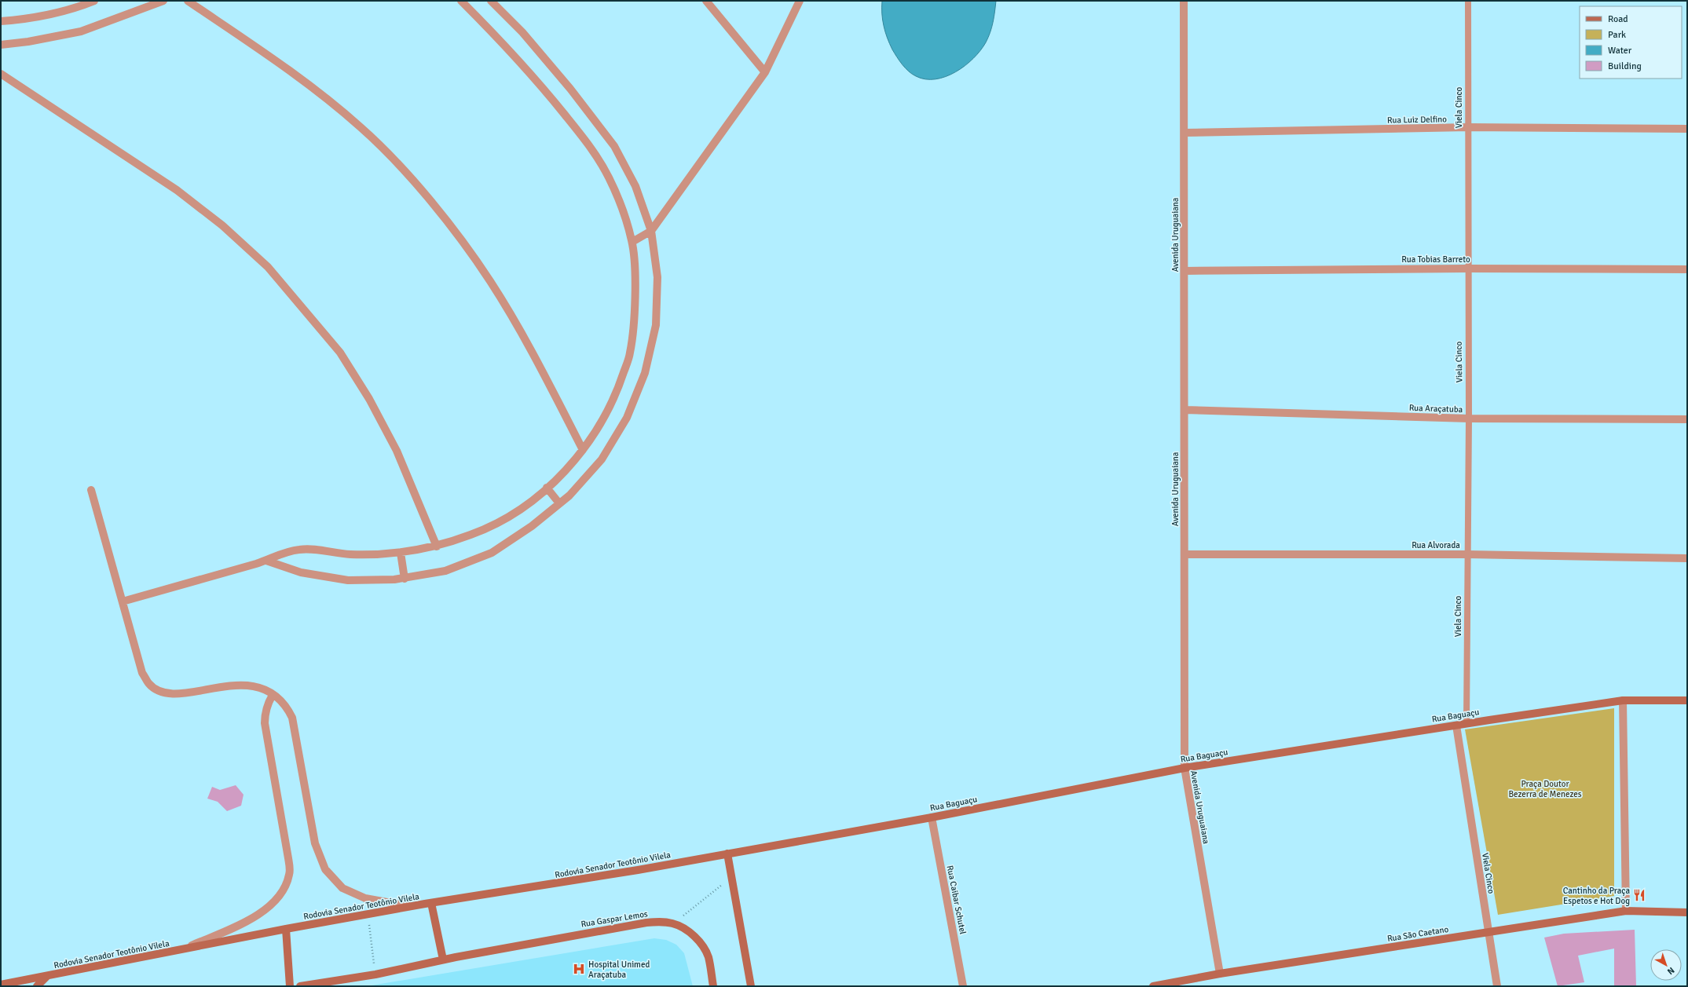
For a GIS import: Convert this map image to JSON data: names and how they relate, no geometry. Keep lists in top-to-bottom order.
{
  "streets": {
    "main road": [
      "Rua Baguaçu",
      "Rodovia Senador Teotônio Vilela",
      "Rua Gaspar Lemos",
      "Rua São Caetano"
    ],
    "street": [
      "Viela Cinco",
      "Rua Luiz Delfino",
      "Avenida Uruguaiana",
      "Rua Tobias Barreto",
      "Rua Araçatuba",
      "Rua Alvorada",
      "Rua Caibar Schutel"
    ]
  },
  "crossings": [
    ["Viela Cinco", "Rua Luiz Delfino"],
    ["Viela Cinco", "Rua Tobias Barreto"],
    ["Viela Cinco", "Rua Araçatuba"],
    ["Viela Cinco", "Rua Alvorada"],
    ["Viela Cinco", "Rua Baguaçu"],
    ["Viela Cinco", "Rua São Caetano"],
    ["Rua Luiz Delfino", "Avenida Uruguaiana"],
    ["Avenida Uruguaiana", "Rua Tobias Barreto"],
    ["Avenida Uruguaiana", "Rua Araçatuba"],
    ["Avenida Uruguaiana", "Rua Alvorada"],
    ["Avenida Uruguaiana", "Rua Baguaçu"],
    ["Avenida Uruguaiana", "Rua São Caetano"],
    ["Rua Baguaçu", "Rodovia Senador Teotônio Vilela"],
    ["Rua Baguaçu", "Rua Caibar Schutel"]
  ],
  "parks": ["Praça Doutor Bezerra de Menezes"],
  "places": {
    "restaurant": ["Cantinho da Praça Espetos e Hot Dog"],
    "hospital": ["Hospital Unimed Araçatuba"]
  },
  "legend": [
    "Road",
    "Park",
    "Water",
    "Building"
  ],
  "north": "bottom right"
}
